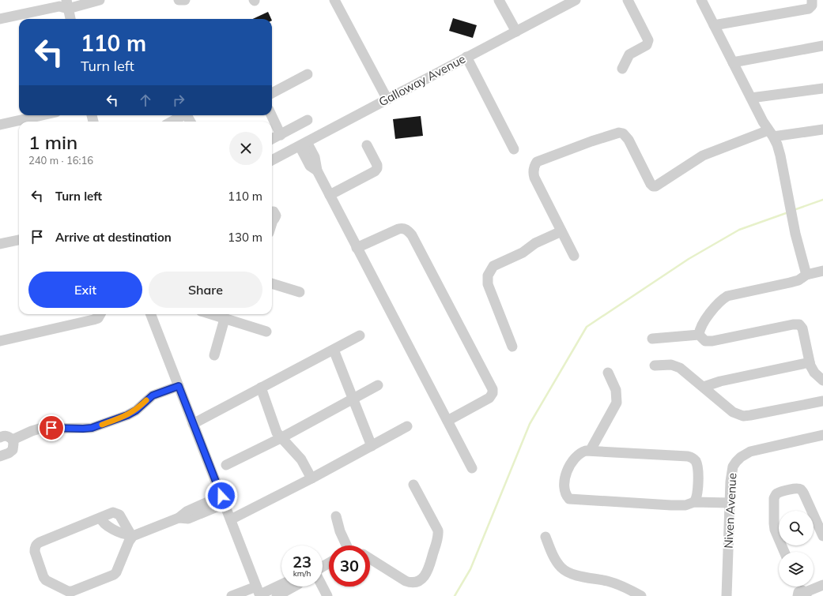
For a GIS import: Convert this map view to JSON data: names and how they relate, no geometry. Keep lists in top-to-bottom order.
{
  "streets": {
    "street": ["Galloway Avenue", "Niven Avenue"]
  },
  "page": {
    "turn": ["110 m", "Turn left"],
    "heading": ["1 min", "240 m · 16:16"],
    "list": [
      {
        "name": "Turn left",
        "value": "110 m"
      },
      {
        "name": "Arrive at destination",
        "value": "130 m"
      }
    ],
    "buttons": ["Exit", "Share"],
    "speed": "23 km/h",
    "limit": "30"
  }
}
